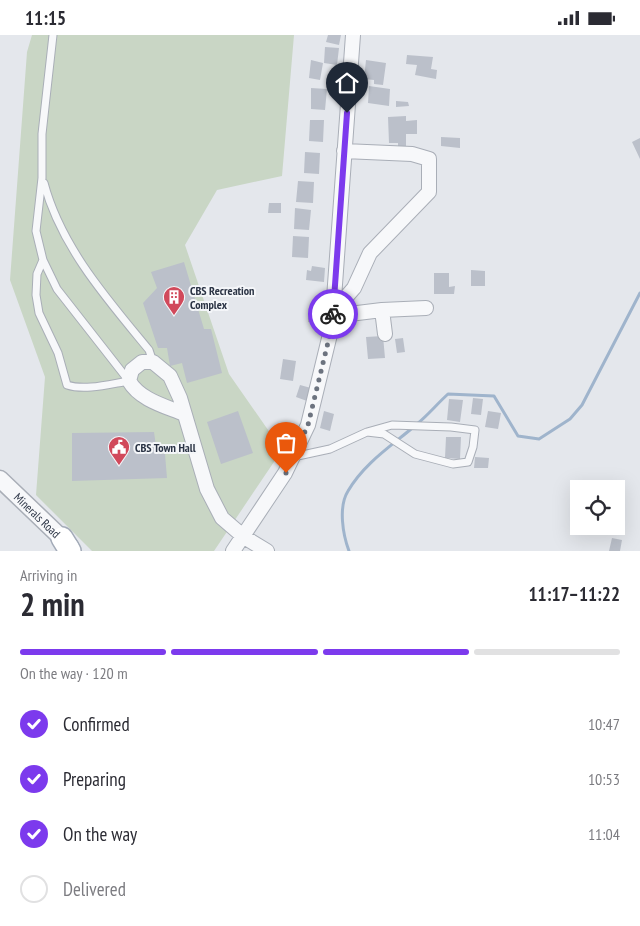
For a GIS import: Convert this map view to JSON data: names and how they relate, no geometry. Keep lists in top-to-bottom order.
{
  "streets": {
    "street": ["Minerals Road"]
  },
  "places": {
    "building": ["CBS Recreation Complex"],
    "public building": ["CBS Town Hall"]
  },
  "page": {
    "status": "11:15",
    "heading": ["2 min", "Arriving in", "11:17–11:22"],
    "bar": "On the way · 120 m",
    "list": [
      ["Confirmed", "10:47"],
      ["Preparing", "10:53"],
      ["On the way", "11:04"],
      "Delivered"
    ]
  }
}
